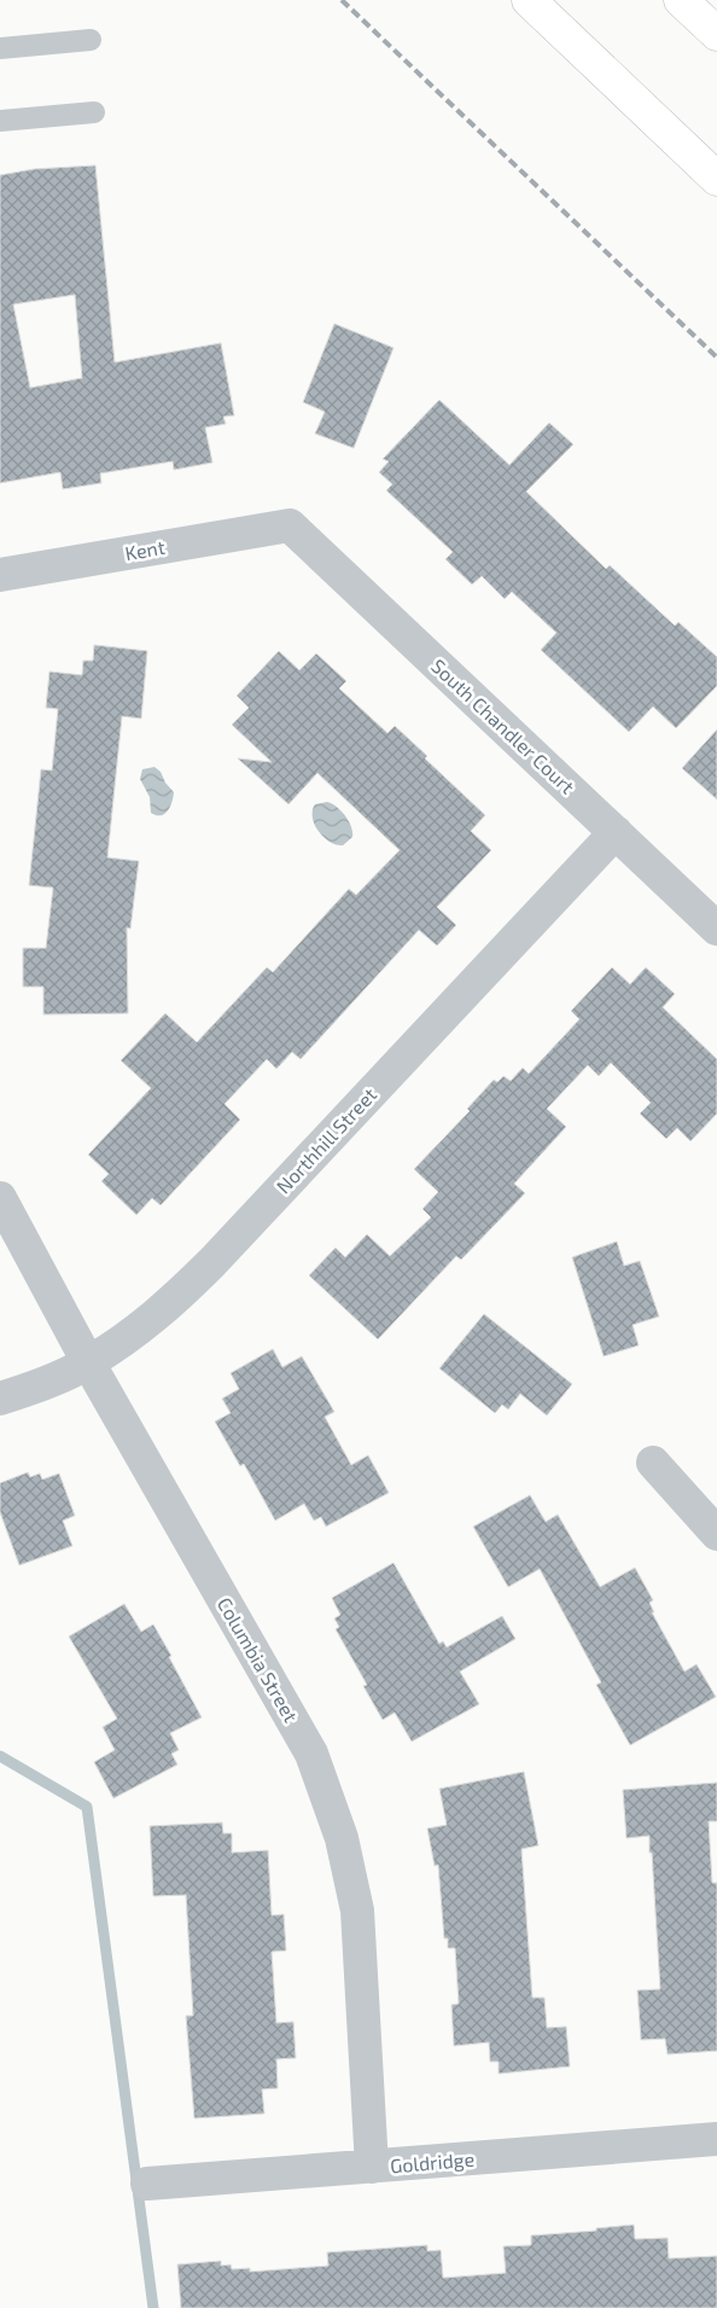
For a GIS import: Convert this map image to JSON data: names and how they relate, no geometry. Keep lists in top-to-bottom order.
{
  "streets": {
    "street": [
      "Kent",
      "South Chandler Court",
      "Northhill Street",
      "Columbia Street",
      "Goldridge"
    ]
  },
  "crossings": [
    ["Kent", "South Chandler Court"],
    ["South Chandler Court", "Northhill Street"],
    ["Northhill Street", "Columbia Street"],
    ["Columbia Street", "Goldridge"]
  ]
}
